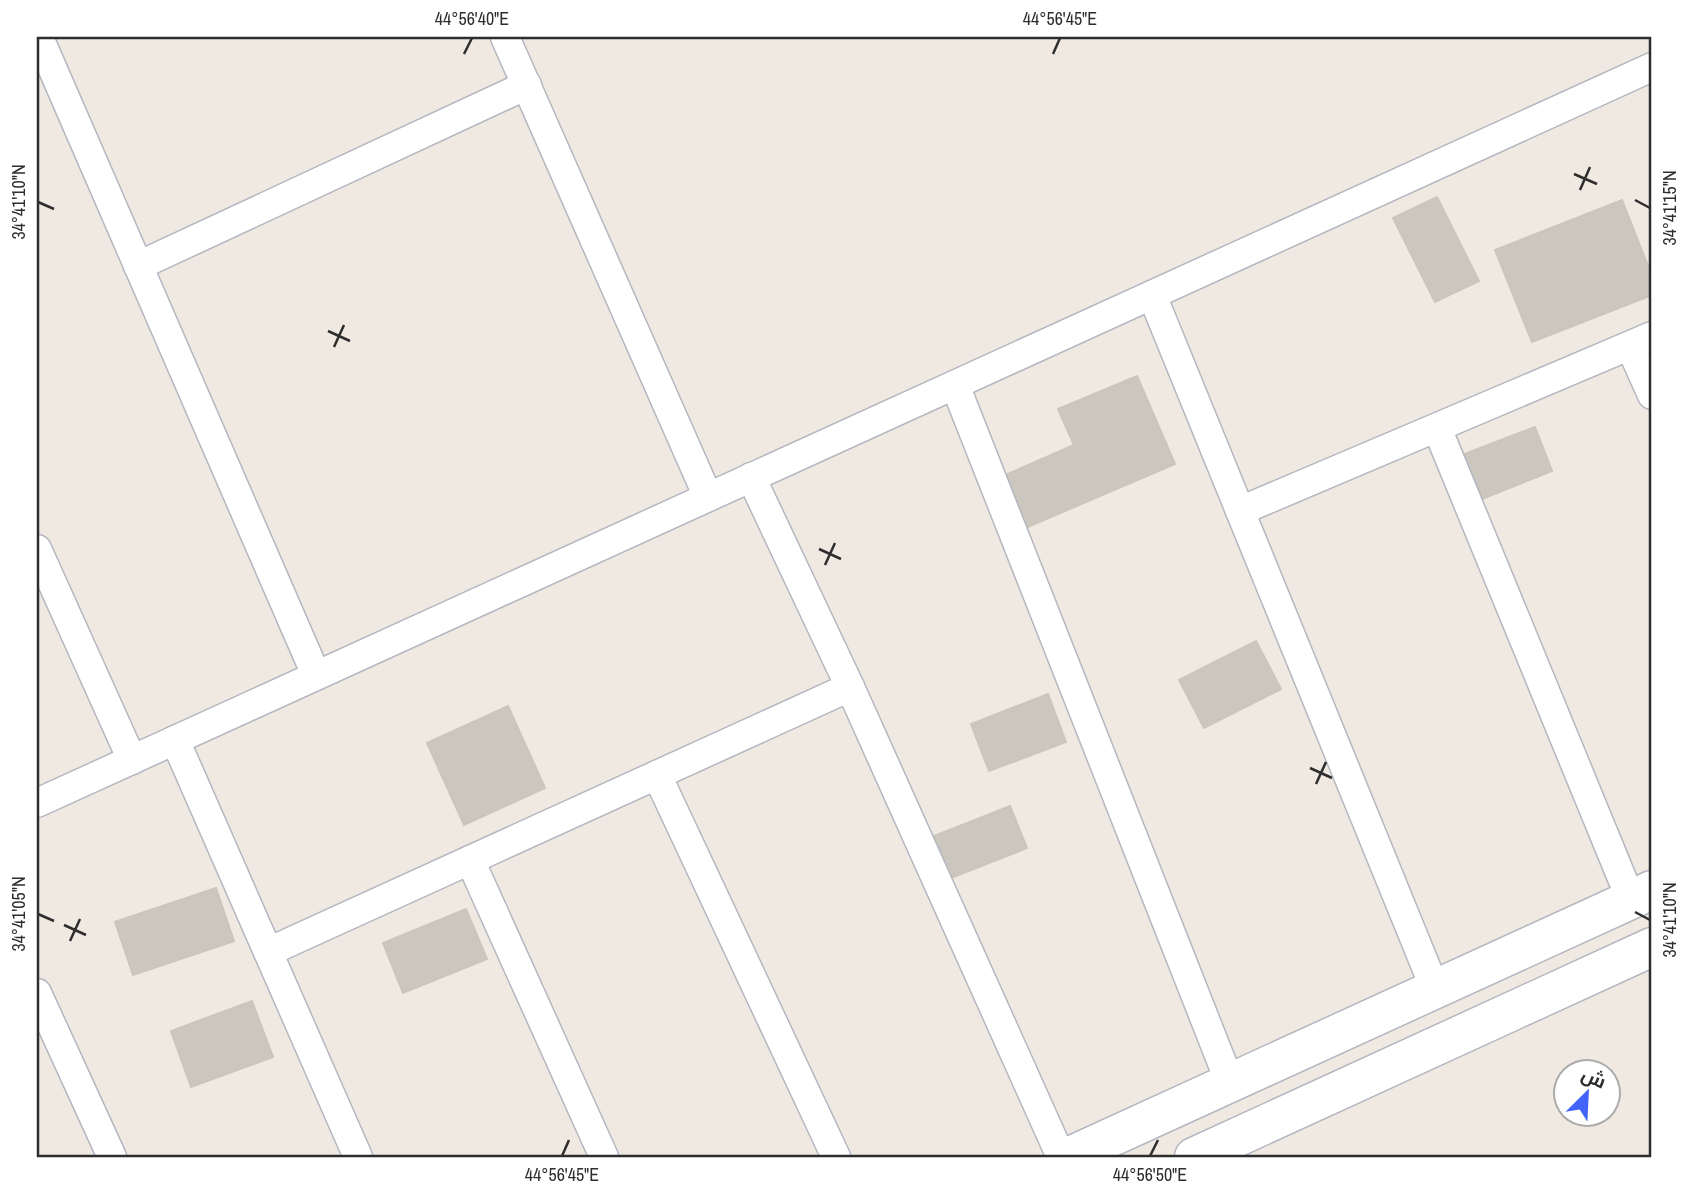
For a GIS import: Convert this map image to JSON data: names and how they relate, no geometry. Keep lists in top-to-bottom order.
{
  "north": "top right",
  "coordinates": [
    "44°56'40\"E",
    "44°56'45\"E",
    "34°41'10\"N",
    "34°41'15\"N",
    "34°41'05\"N",
    "44°56'50\"E"
  ]
}
